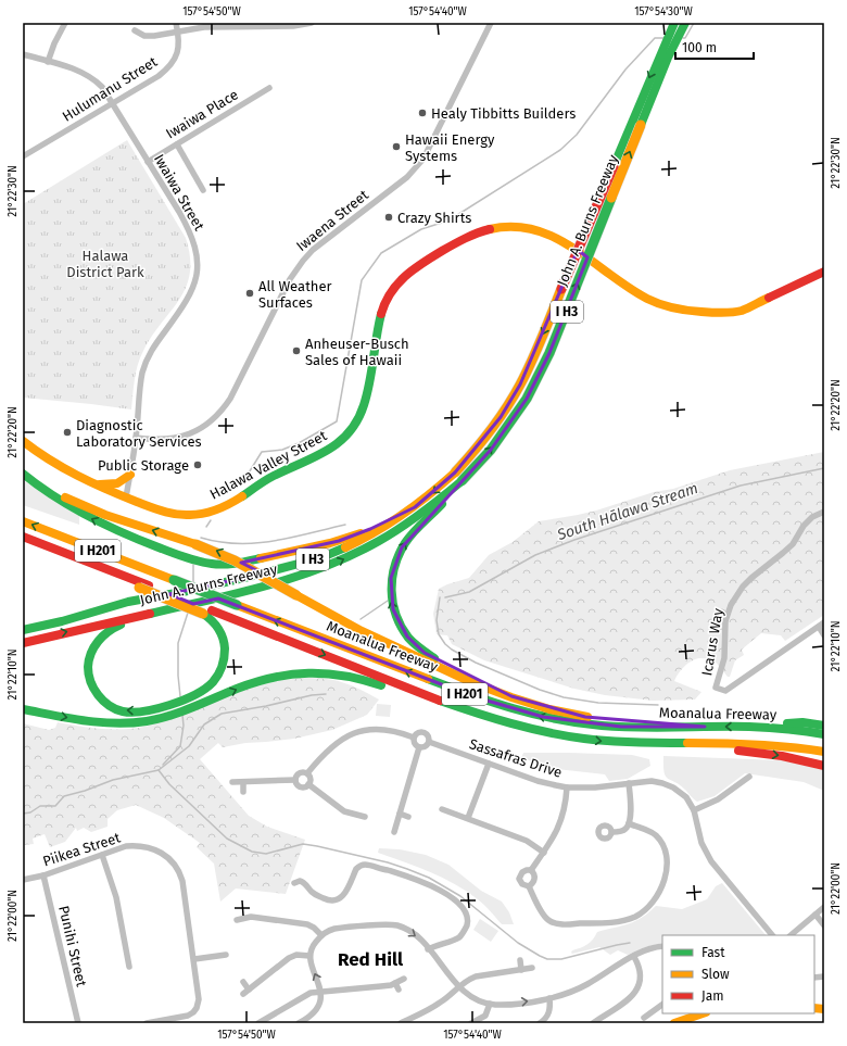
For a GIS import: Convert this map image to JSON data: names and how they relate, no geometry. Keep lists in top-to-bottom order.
{
  "streets": {
    "main road": [
      "John A. Burns Freeway",
      "I H3",
      "Halawa Valley Street",
      "I H201",
      "Moanalua Freeway"
    ],
    "street": [
      "Hulumanu Street",
      "Iwaiwa Place",
      "Iwaiwa Street",
      "Iwaena Street",
      "Icarus Way",
      "Sassafras Drive",
      "Piikea Street",
      "Punihi Street"
    ]
  },
  "crossings": [
    ["Hulumanu Street", "Iwaiwa Street"],
    ["Iwaiwa Place", "Iwaiwa Street"],
    ["Iwaiwa Street", "Iwaena Street"],
    ["Iwaiwa Street", "Halawa Valley Street"],
    ["Piikea Street", "Punihi Street"]
  ],
  "districts": ["Red Hill"],
  "water": ["South Hālawa Stream"],
  "parks": ["Halawa District Park"],
  "places": [
    "Healy Tibbitts Builders",
    "Hawaii Energy Systems",
    "Crazy Shirts",
    "All Weather Surfaces",
    "Anheuser-Busch Sales of Hawaii",
    "Diagnostic Laboratory Services",
    "Public Storage"
  ],
  "legend": ["Fast", "Slow", "Jam"],
  "scale_bar": "100 m",
  "coordinates": [
    "157°54'50\"W",
    "157°54'40\"W",
    "157°54'30\"W",
    "21°22'30\"N",
    "21°22'20\"N",
    "21°22'10\"N",
    "21°22'00\"N"
  ]
}
